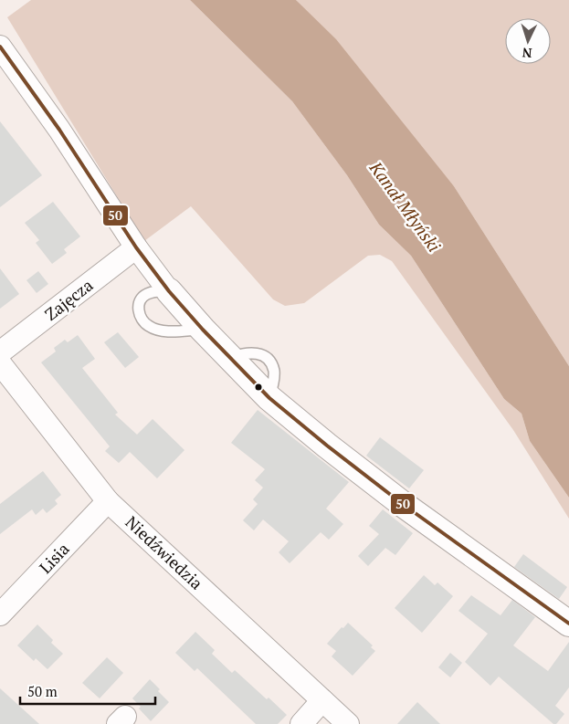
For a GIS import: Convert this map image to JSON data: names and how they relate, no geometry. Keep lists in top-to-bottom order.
{
  "streets": {
    "street": ["Zajęcza", "Niedźwiedzia", "Lisia"]
  },
  "crossings": [
    ["Niedźwiedzia", "Lisia"]
  ],
  "water": ["Kanał Młyński"],
  "lines": ["transit line 50"],
  "scale_bar": "50 m",
  "north": "bottom"
}
